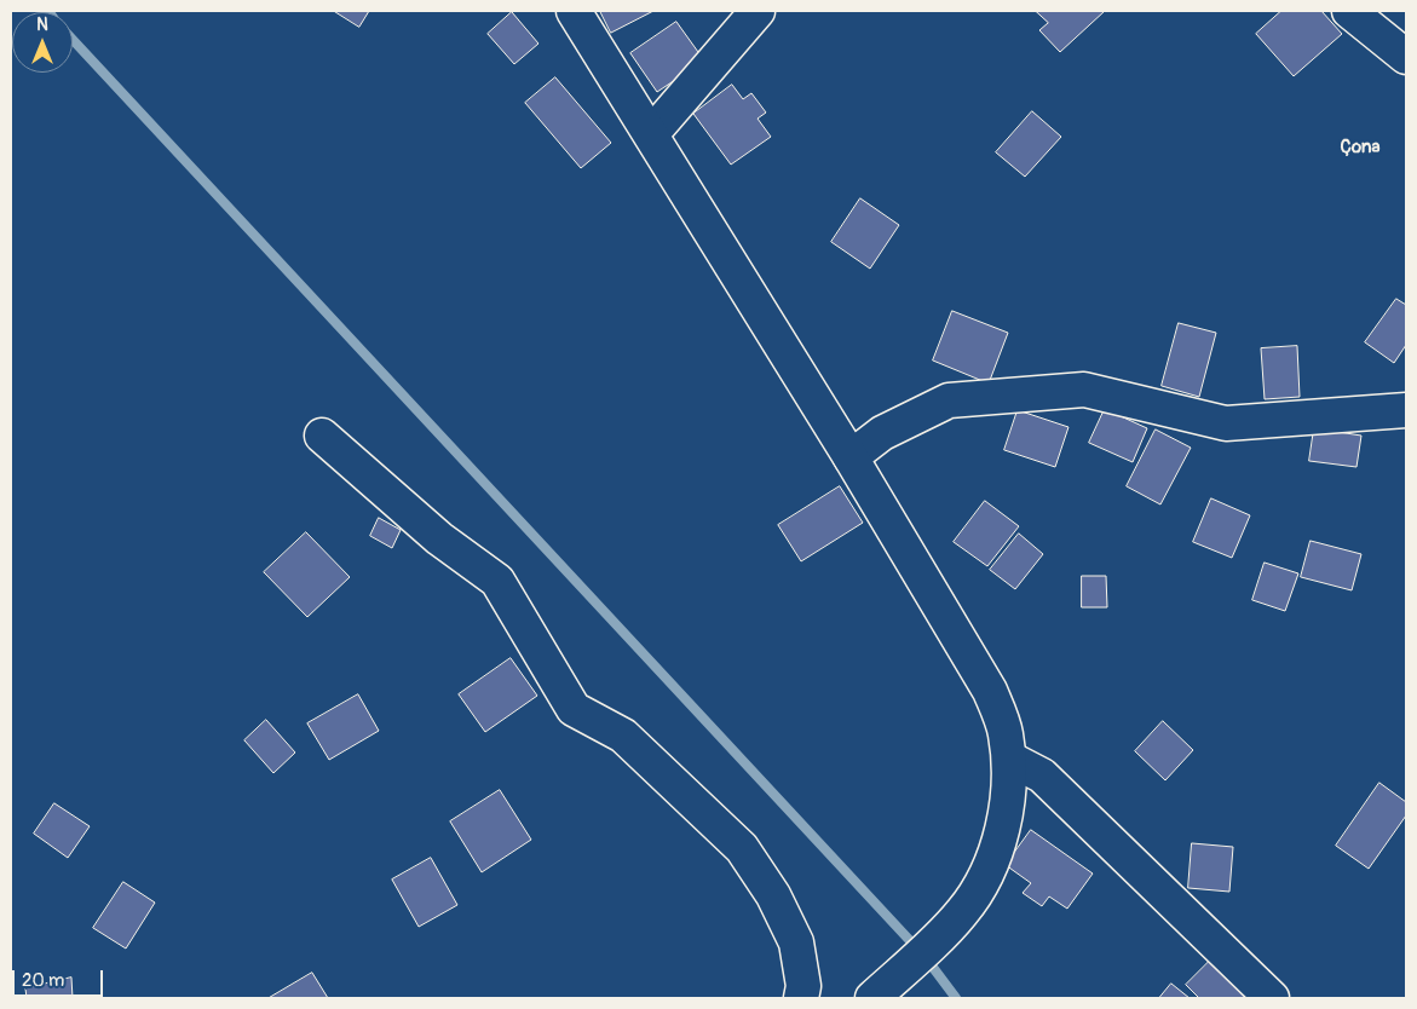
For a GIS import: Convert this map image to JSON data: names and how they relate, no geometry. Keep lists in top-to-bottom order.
{
  "districts": ["Çona"],
  "scale_bar": "20 m",
  "north": "top"
}
